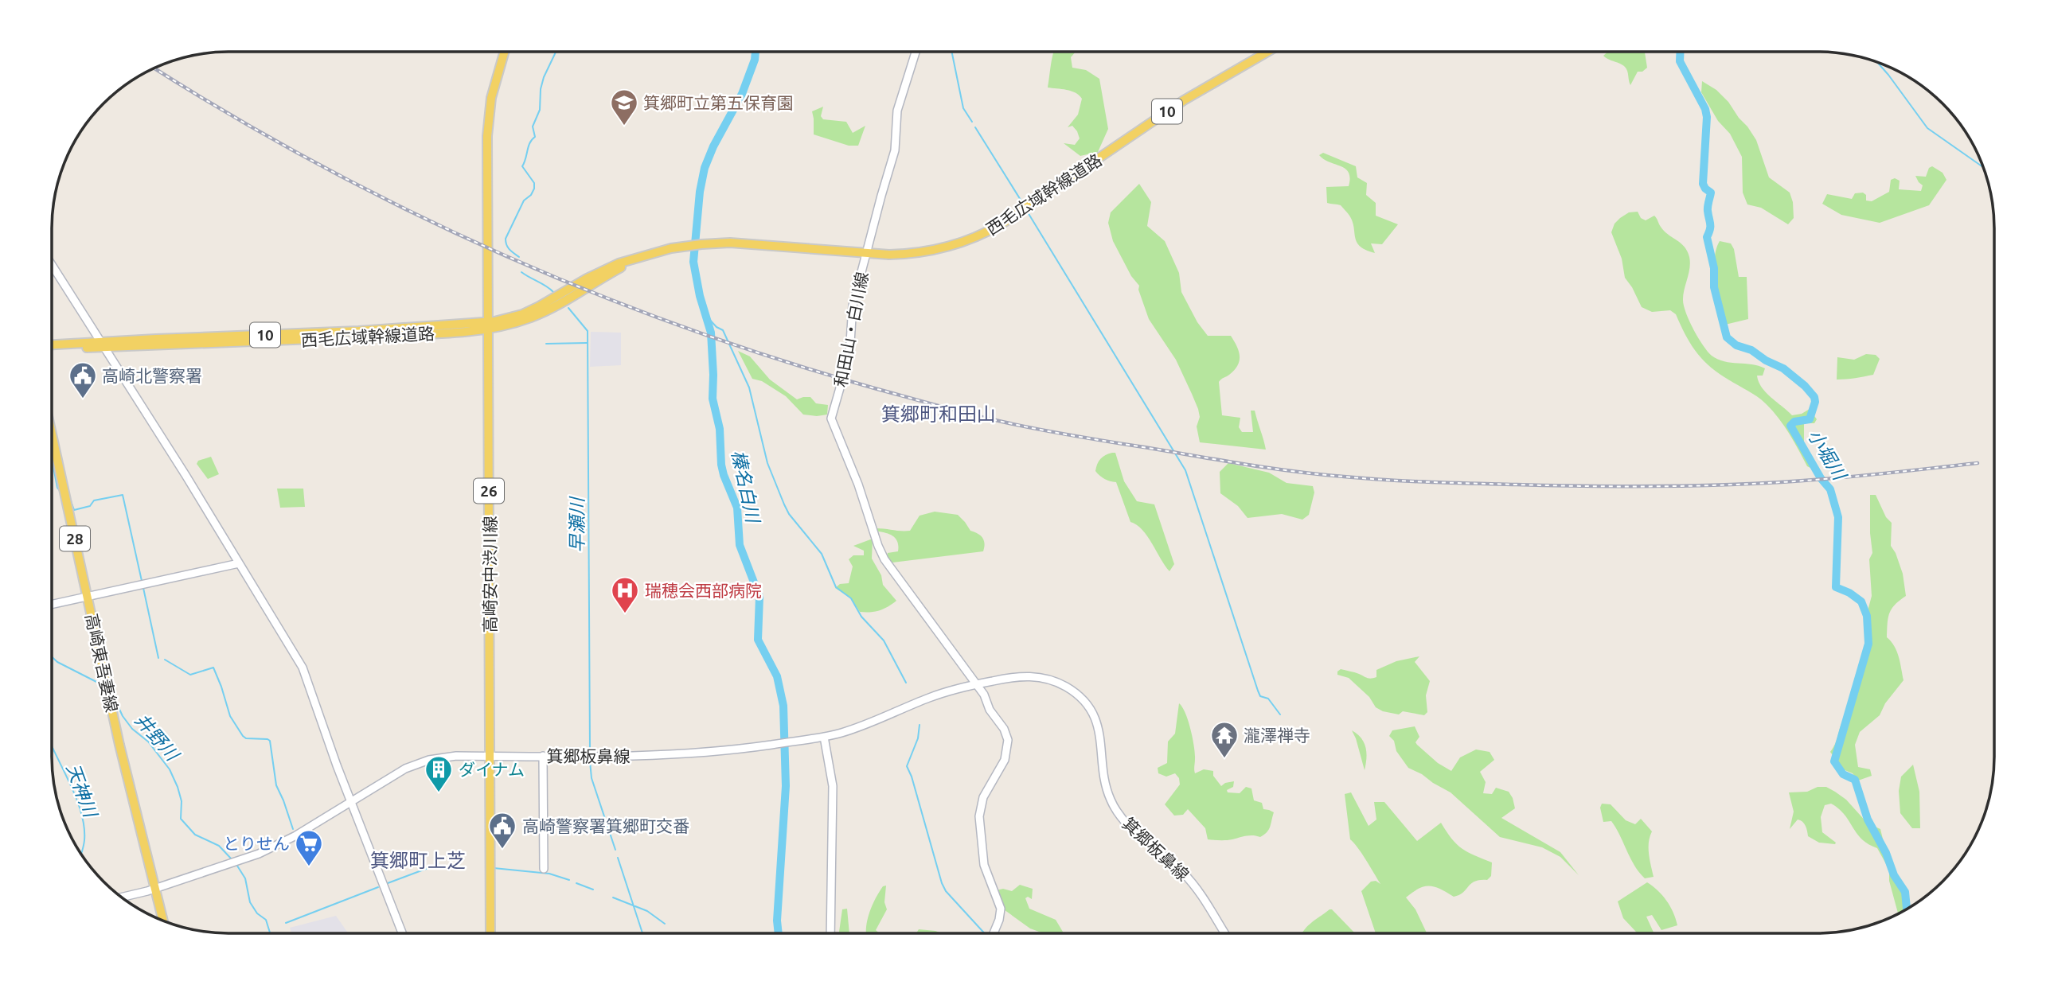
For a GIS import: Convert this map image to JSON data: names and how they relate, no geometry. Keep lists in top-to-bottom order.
{
  "streets": {
    "main road": [
      "10",
      "西毛広域幹線道路",
      "26",
      "28",
      "高崎安中渋川線",
      "高崎東吾妻線"
    ],
    "street": ["和田山・白川線", "箕郷板鼻線"]
  },
  "crossings": [
    ["西毛広域幹線道路", "和田山・白川線"],
    ["西毛広域幹線道路", "高崎安中渋川線"],
    ["和田山・白川線", "箕郷板鼻線"],
    ["高崎安中渋川線", "箕郷板鼻線"],
    ["高崎東吾妻線", "箕郷板鼻線"]
  ],
  "districts": ["箕郷町和田山", "箕郷町上芝"],
  "water": [
    "小堀川",
    "榛名白川",
    "早瀬川",
    "井野川",
    "天神川"
  ],
  "places": {
    "school or university": ["箕郷町立第五保育園"],
    "public building": ["高崎北警察署", "高崎警察署箕郷町交番"],
    "hospital": ["瑞穂会西部病院"],
    "temple": ["瀧澤禅寺"],
    "building": ["ダイナム"],
    "supermarket": ["とりせん"]
  }
}
